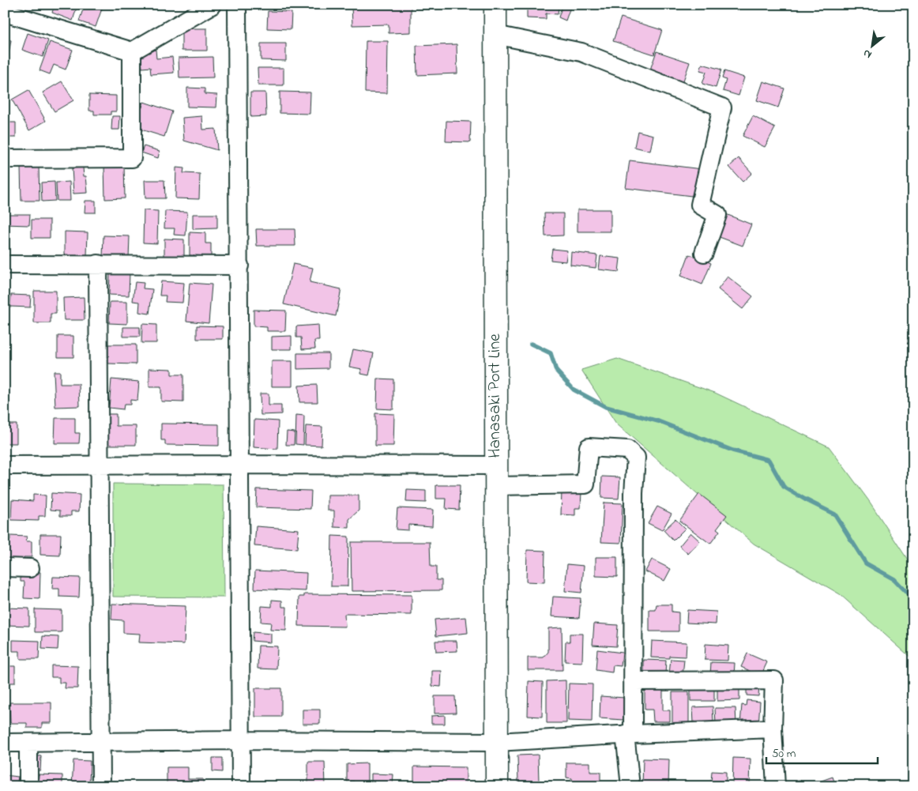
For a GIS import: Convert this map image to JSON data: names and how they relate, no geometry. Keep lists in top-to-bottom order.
{
  "streets": {
    "main road": ["Hanasaki Port Line"]
  },
  "scale_bar": "50 m",
  "north": "bottom left"
}
